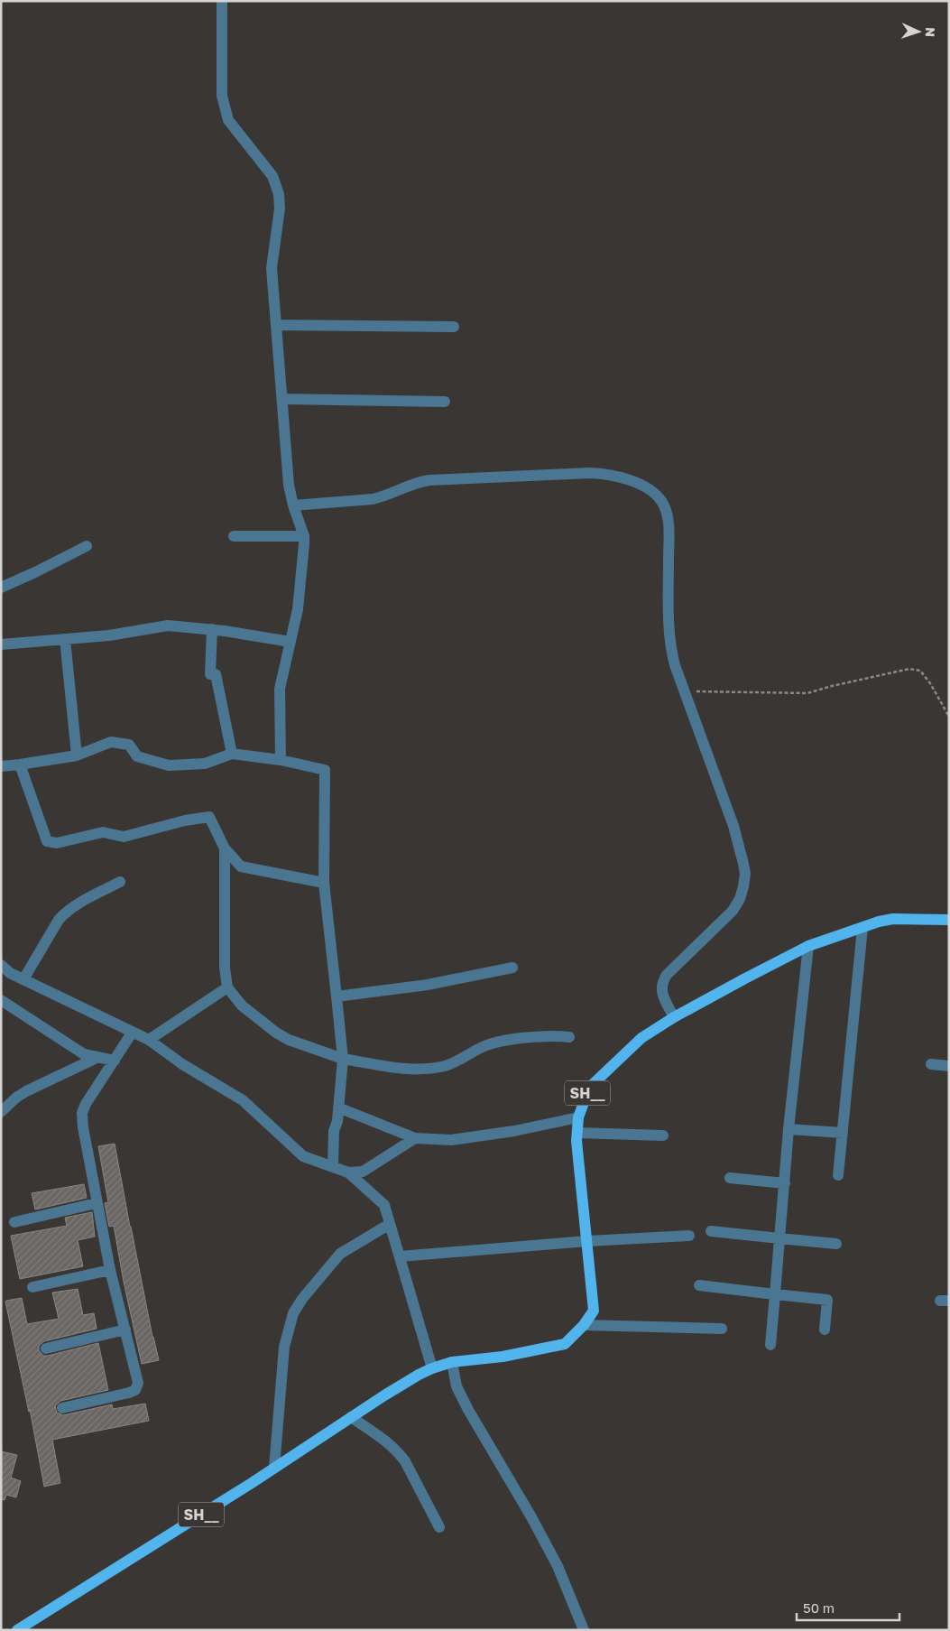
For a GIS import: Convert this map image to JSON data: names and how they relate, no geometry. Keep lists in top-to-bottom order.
{
  "streets": {
    "main road": ["SH__"]
  },
  "scale_bar": "50 m",
  "north": "right"
}
